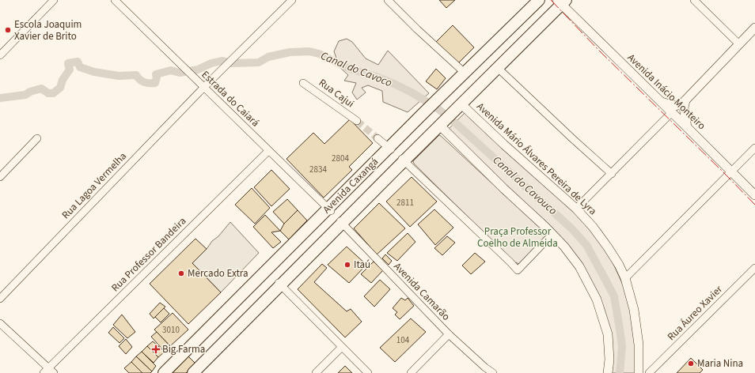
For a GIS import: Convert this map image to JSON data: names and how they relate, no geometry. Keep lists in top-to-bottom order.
{
  "streets": {
    "main road": ["Avenida Caxangá"],
    "street": [
      "Avenida Inácio Monteiro",
      "Rua Cajui",
      "Estrada do Caiará",
      "Avenida Mário Álvares Pereira de Lyra",
      "Rua Lagoa Vermelha",
      "Rua Professor Bandeira",
      "Avenida Camarão",
      "Rua Áureo Xavier"
    ]
  },
  "crossings": [
    ["Avenida Inácio Monteiro", "Avenida Caxangá"],
    ["Estrada do Caiará", "Rua Lagoa Vermelha"],
    ["Estrada do Caiará", "Avenida Caxangá"],
    ["Estrada do Caiará", "Rua Professor Bandeira"],
    ["Avenida Mário Álvares Pereira de Lyra", "Avenida Caxangá"],
    ["Avenida Caxangá", "Avenida Camarão"]
  ],
  "water": ["Canal do Cavoco", "Canal do Cavouco"],
  "parks": ["Praça Professor Coelho de Almeida"],
  "places": {
    "other": [
      "Escola Joaquim Xavier de Brito",
      "Itaú",
      "Mercado Extra",
      "Maria Nina"
    ],
    "health": ["Big Farma"]
  },
  "house_numbers": [
    "2804",
    "2834",
    "2811",
    "3010",
    "104"
  ]
}
